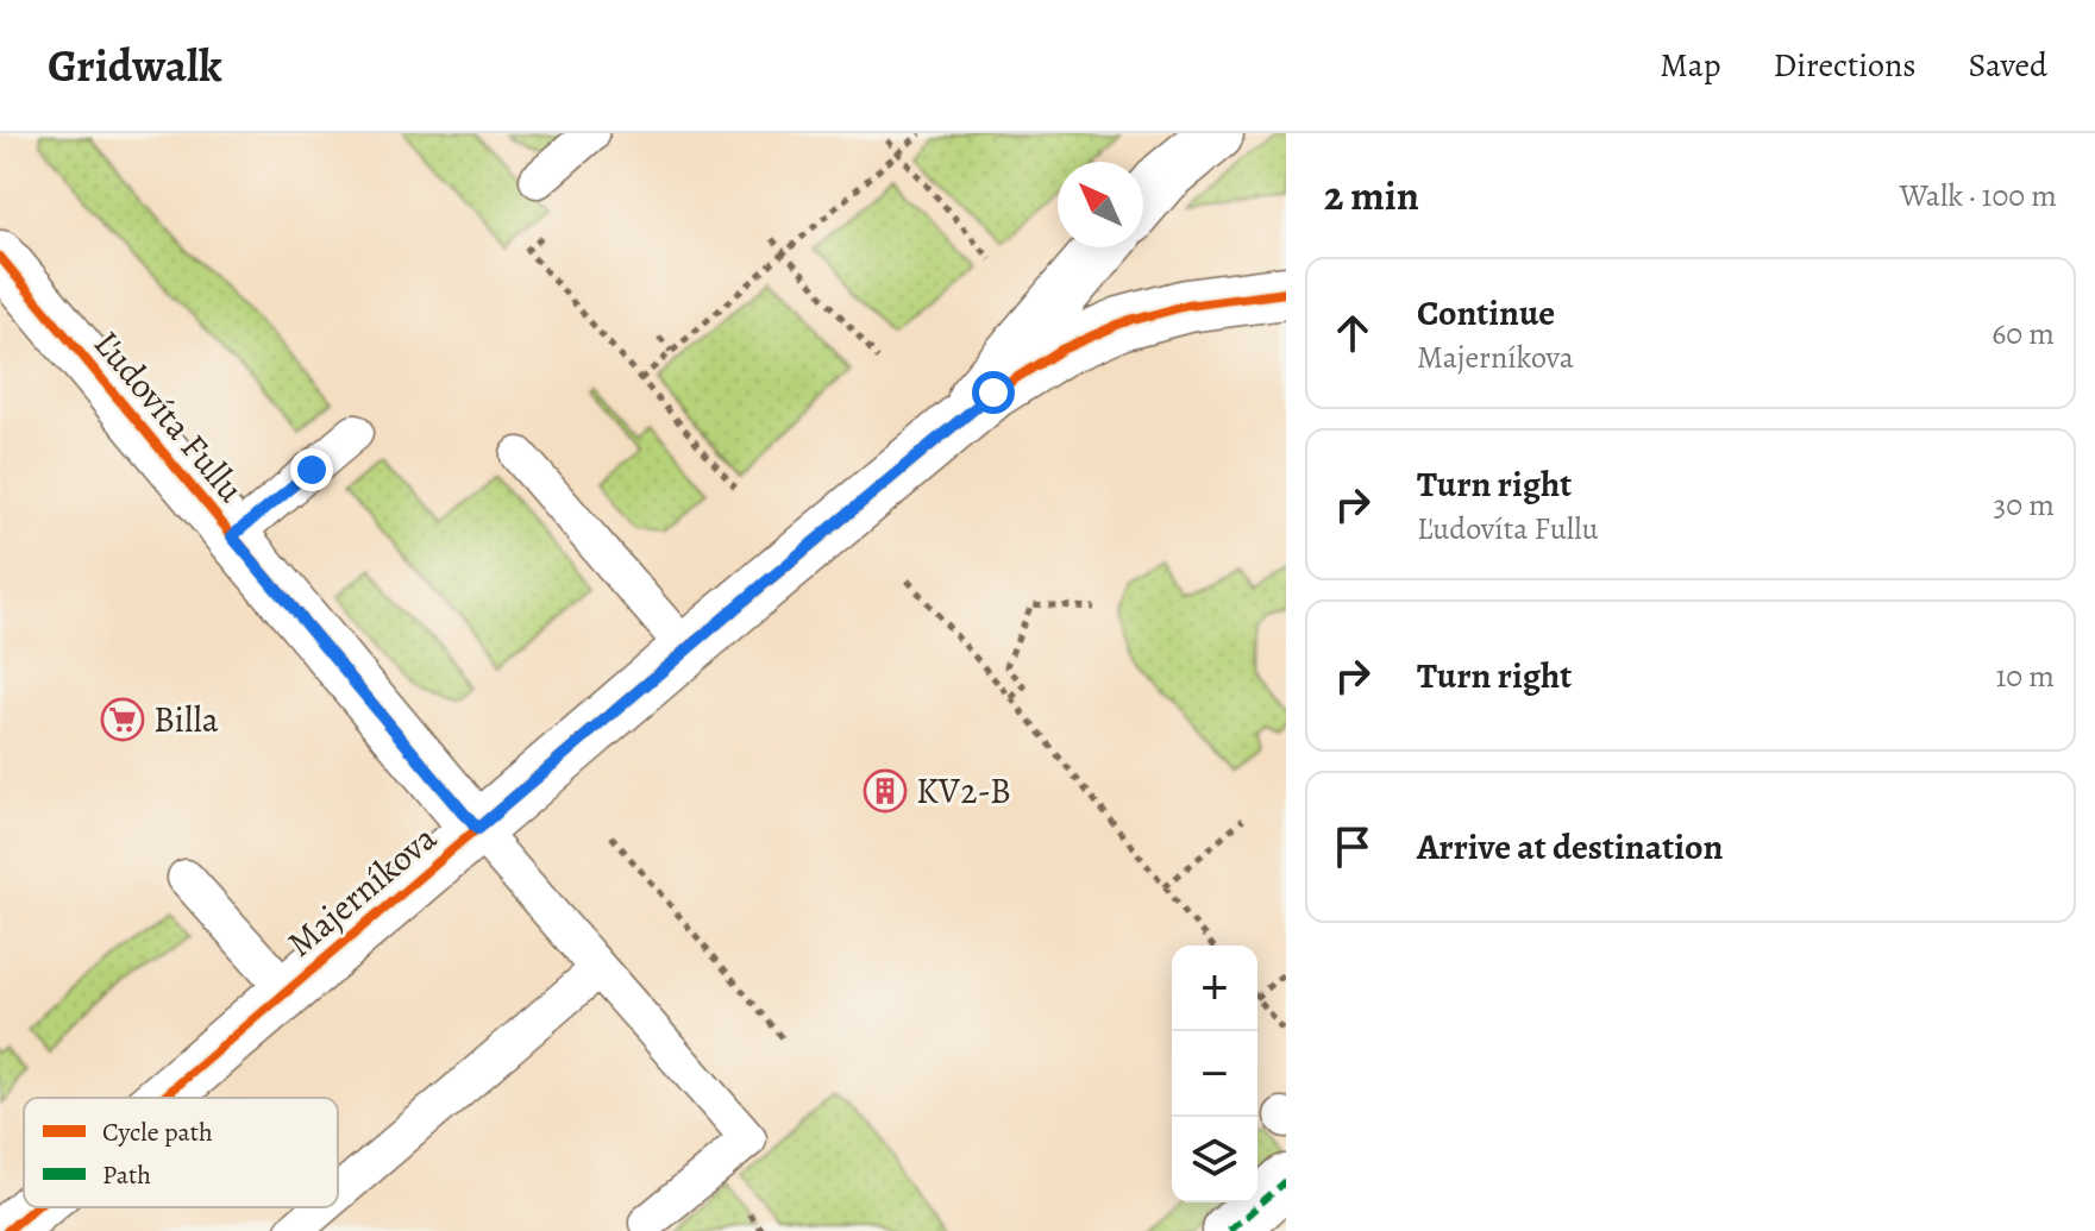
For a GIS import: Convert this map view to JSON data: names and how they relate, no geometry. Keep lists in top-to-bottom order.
{
  "streets": {
    "street": ["Ľudovíta Fullu", "Majerníkova"]
  },
  "crossings": [
    ["Ľudovíta Fullu", "Majerníkova"]
  ],
  "places": {
    "supermarket": ["Billa"],
    "building": ["KV2-B"]
  },
  "legend": ["Cycle path", "Path"],
  "north": "top left",
  "page": {
    "header": "Gridwalk",
    "nav": ["Map", "Directions", "Saved"],
    "heading": ["2 min", "Walk · 100 m"],
    "list": [
      ["Continue", "Majerníkova", "60 m"],
      ["Turn right", "Ľudovíta Fullu", "30 m"],
      ["Turn right", "10 m"],
      "Arrive at destination"
    ],
    "map_buttons": ["+", "−"]
  }
}
